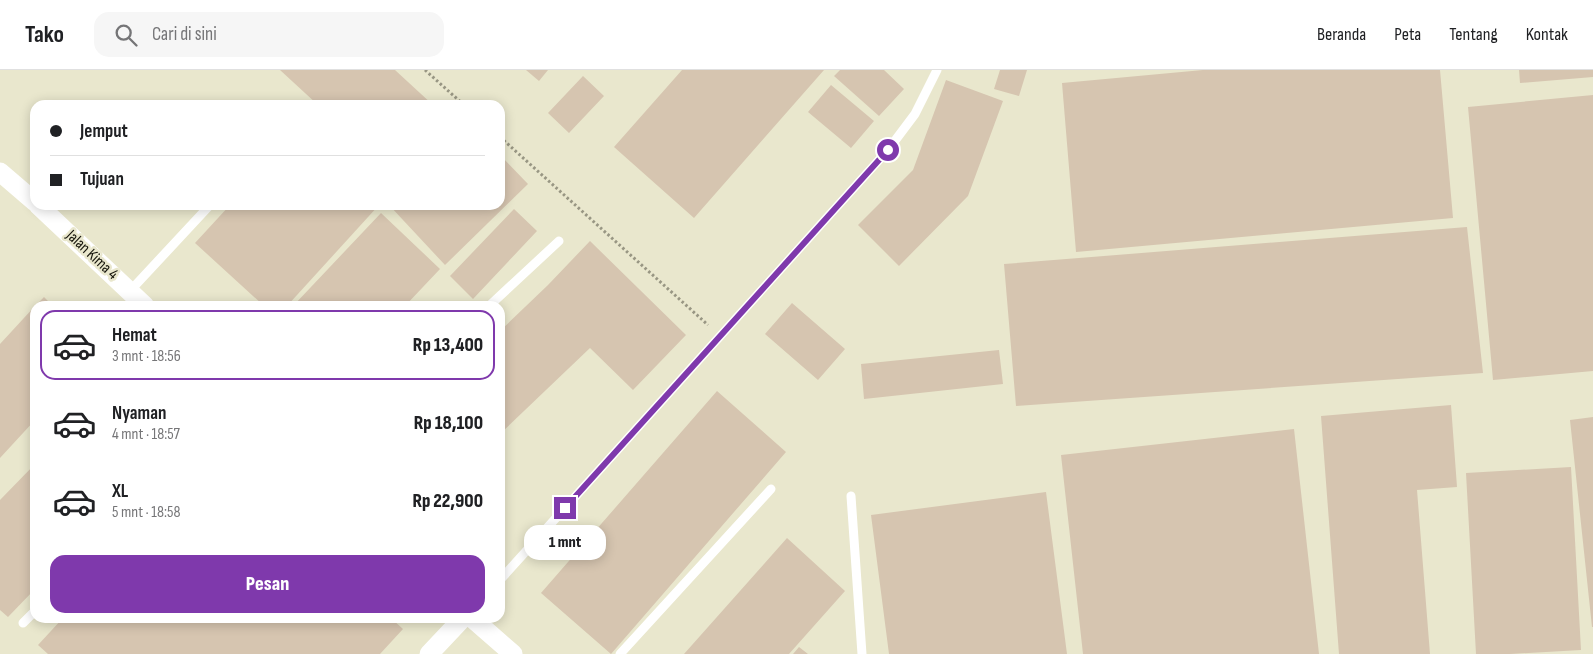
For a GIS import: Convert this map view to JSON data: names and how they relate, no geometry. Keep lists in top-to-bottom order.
{
  "streets": {
    "street": ["Jalan Kima 4"]
  },
  "page": {
    "header": "Tako",
    "search": "Cari di sini",
    "nav": [
      "Beranda",
      "Peta",
      "Tentang",
      "Kontak"
    ],
    "banner": ["Jemput", "Tujuan"],
    "list": [
      {
        "name": "Hemat",
        "note": "3 mnt · 18:56",
        "value": "Rp 13,400"
      },
      {
        "name": "Nyaman",
        "note": "4 mnt · 18:57",
        "value": "Rp 18,100"
      },
      {
        "name": "XL",
        "note": "5 mnt · 18:58",
        "value": "Rp 22,900"
      }
    ],
    "bubble": "1 mnt",
    "buttons": "Pesan"
  }
}
